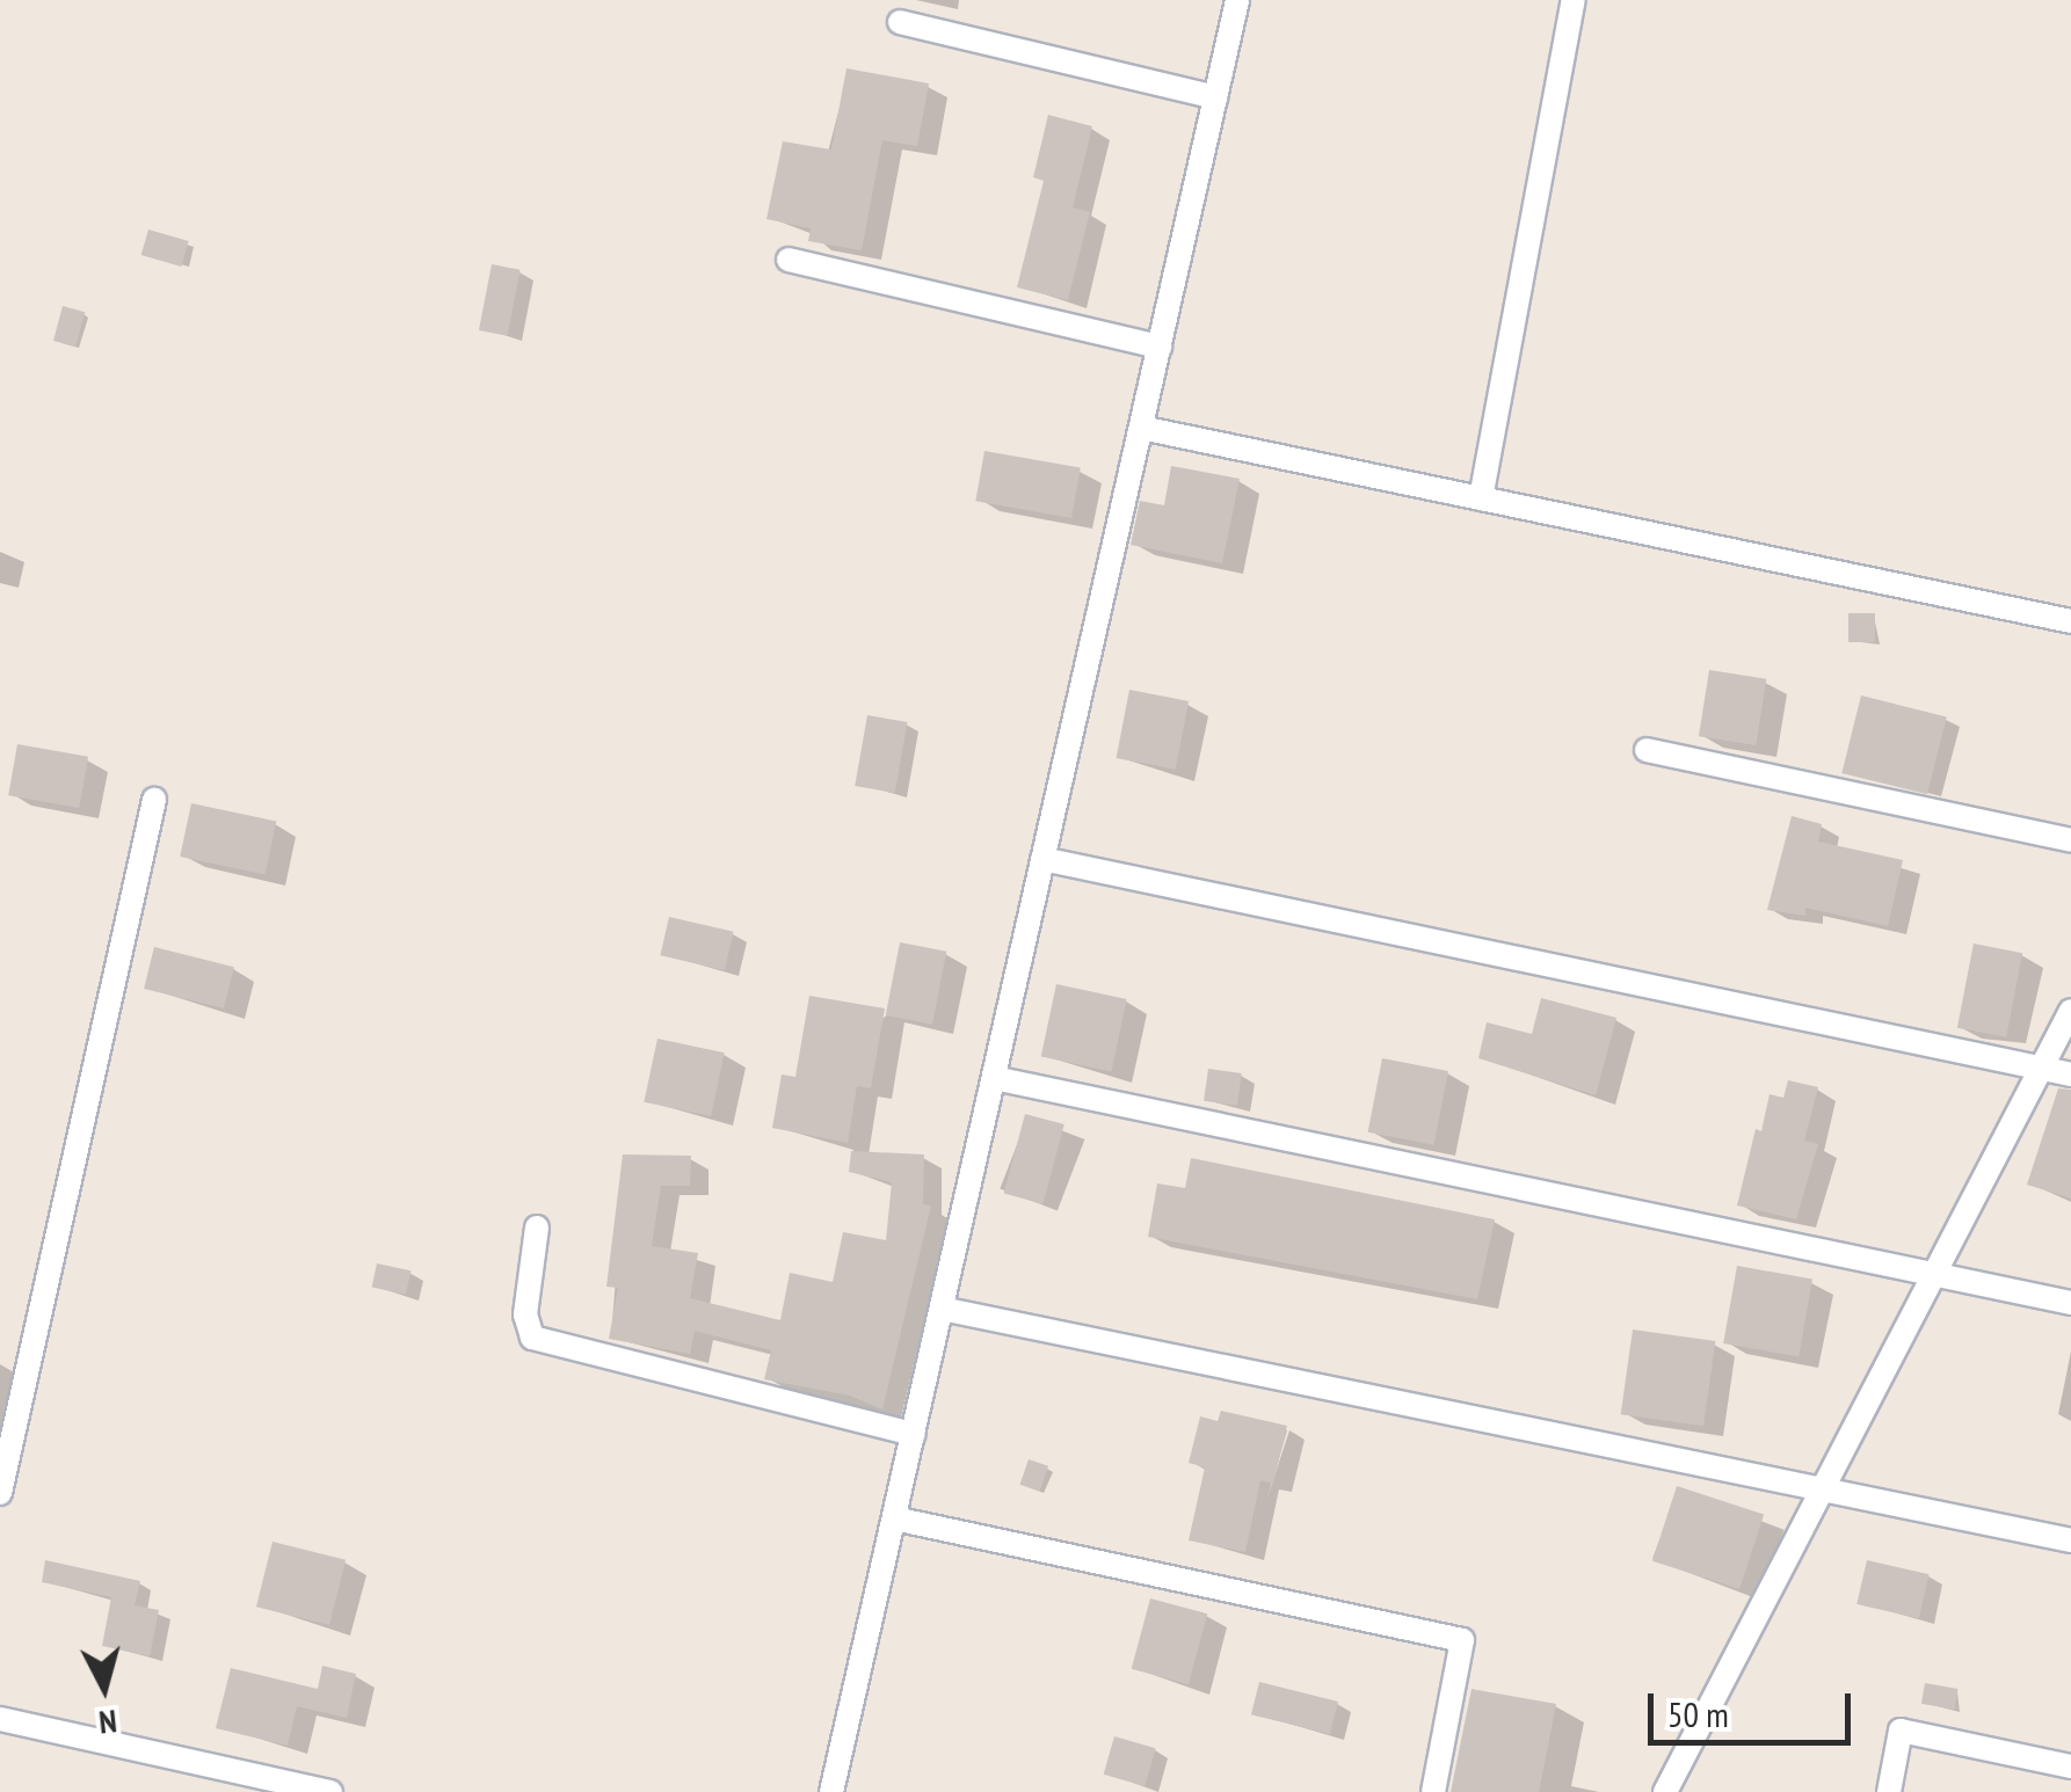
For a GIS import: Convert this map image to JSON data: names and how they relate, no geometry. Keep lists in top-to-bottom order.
{
  "scale_bar": "50 m",
  "north": "bottom"
}
